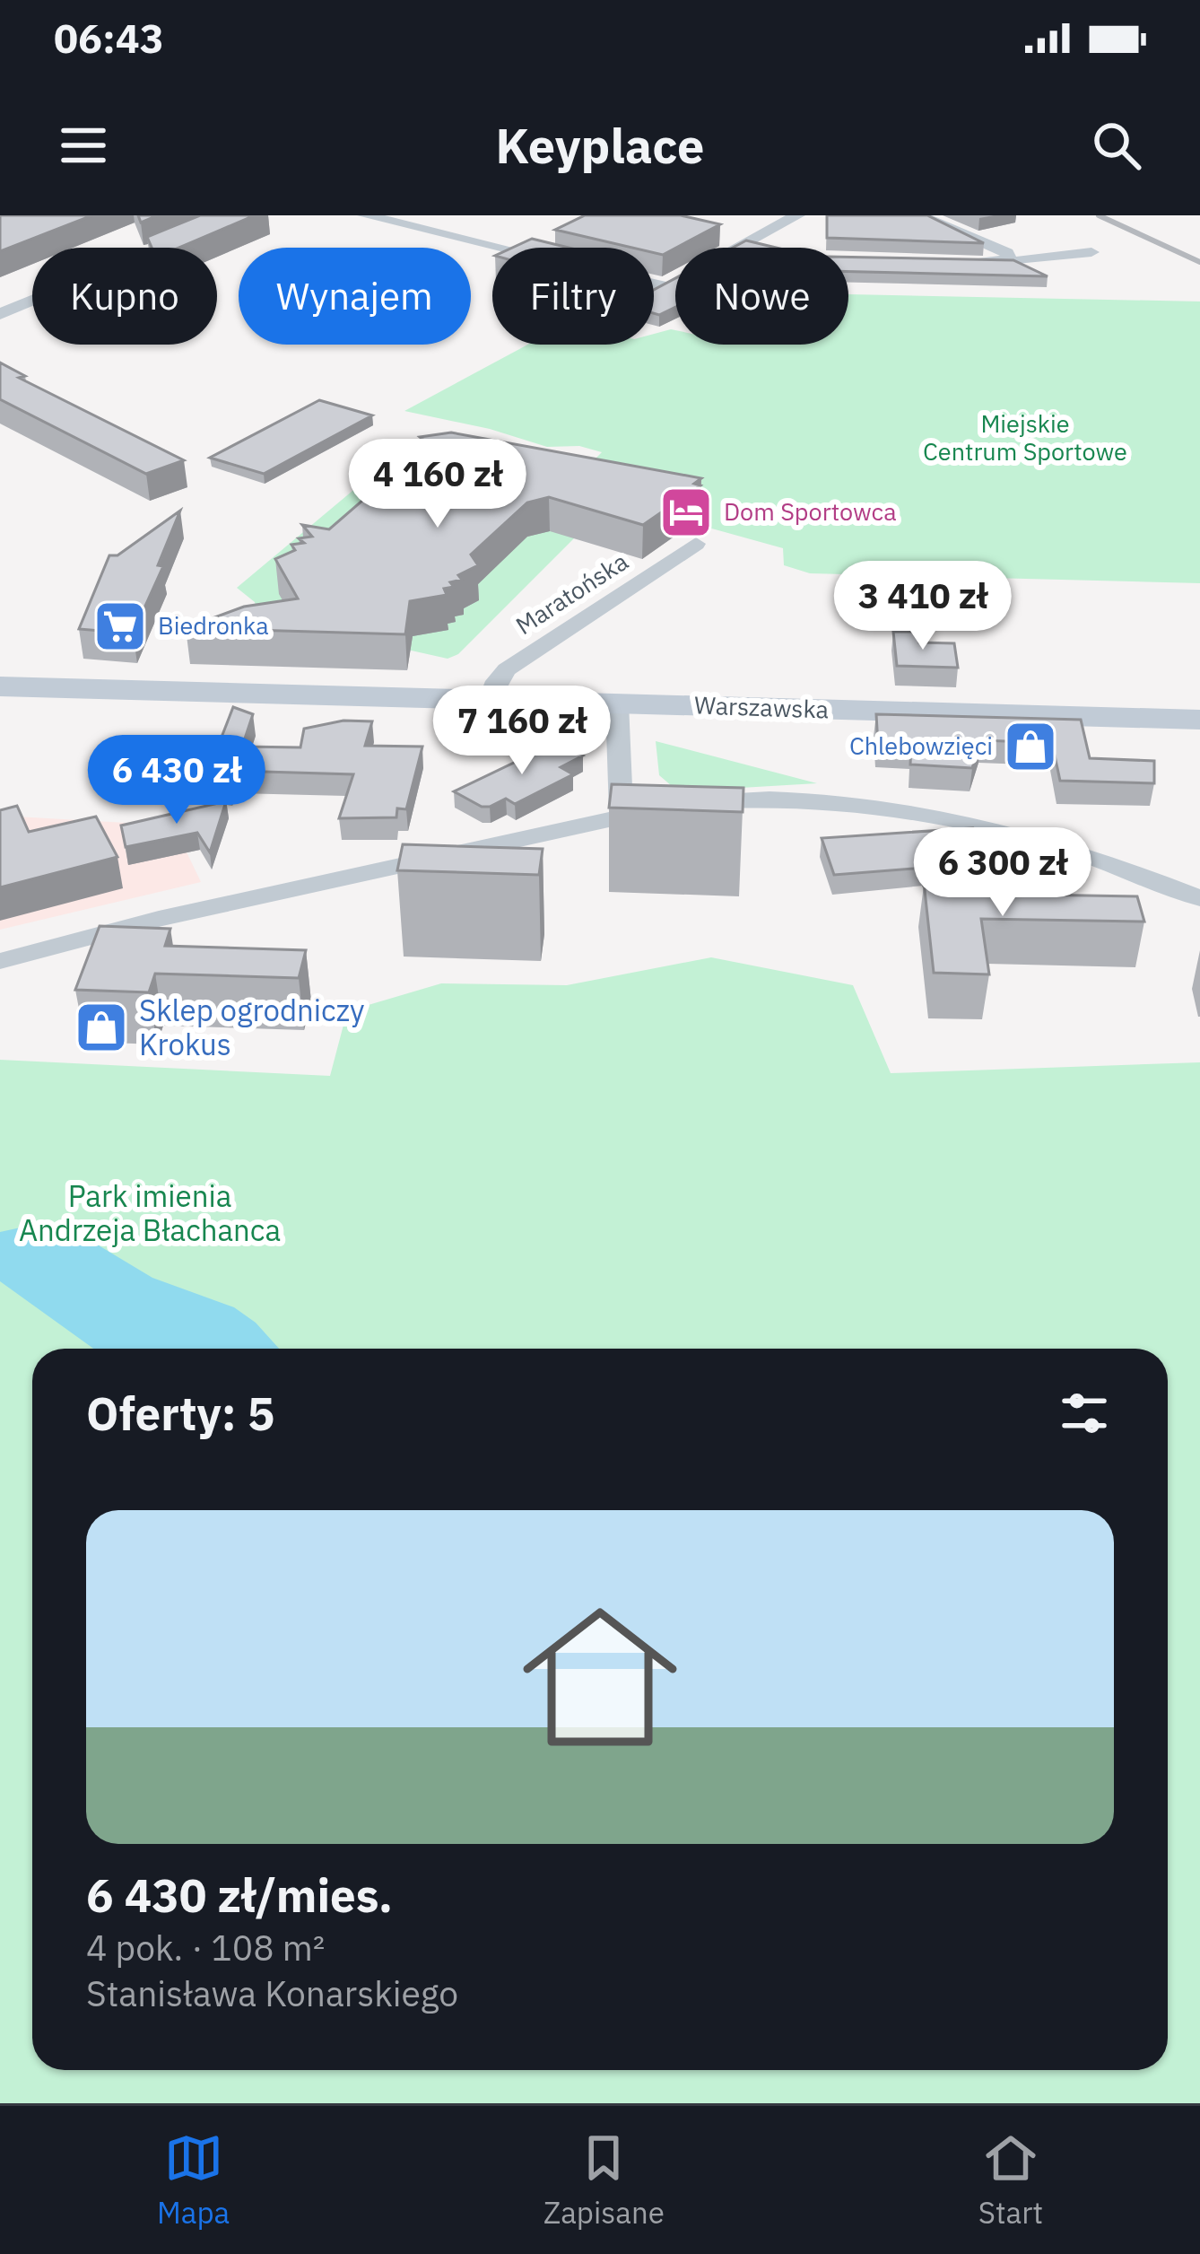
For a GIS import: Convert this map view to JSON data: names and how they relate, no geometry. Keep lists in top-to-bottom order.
{
  "streets": {
    "main road": ["Warszawska"],
    "street": ["Maratońska"]
  },
  "crossings": [
    ["Maratońska", "Warszawska"]
  ],
  "parks": ["Miejskie Centrum Sportowe", "Park imienia Andrzeja Błachanca"],
  "places": {
    "hotel": ["Dom Sportowca"],
    "supermarket": ["Biedronka"],
    "shop": ["Chlebowzięci", "Sklep ogrodniczy Krokus"]
  },
  "page": {
    "status": "06:43",
    "header": "Keyplace",
    "chip": [
      "Kupno",
      "Wynajem",
      "Filtry",
      "Nowe"
    ],
    "price": [
      "4 160 zł",
      "3 410 zł",
      "7 160 zł",
      "6 430 zł",
      "6 300 zł"
    ],
    "heading": "Oferty: 5",
    "list": [
      {
        "name": "6 430 zł/mies.",
        "note": "4 pok. · 108 m² · Stanisława Konarskiego"
      }
    ],
    "tabs": ["Mapa", "Zapisane", "Start"]
  }
}
